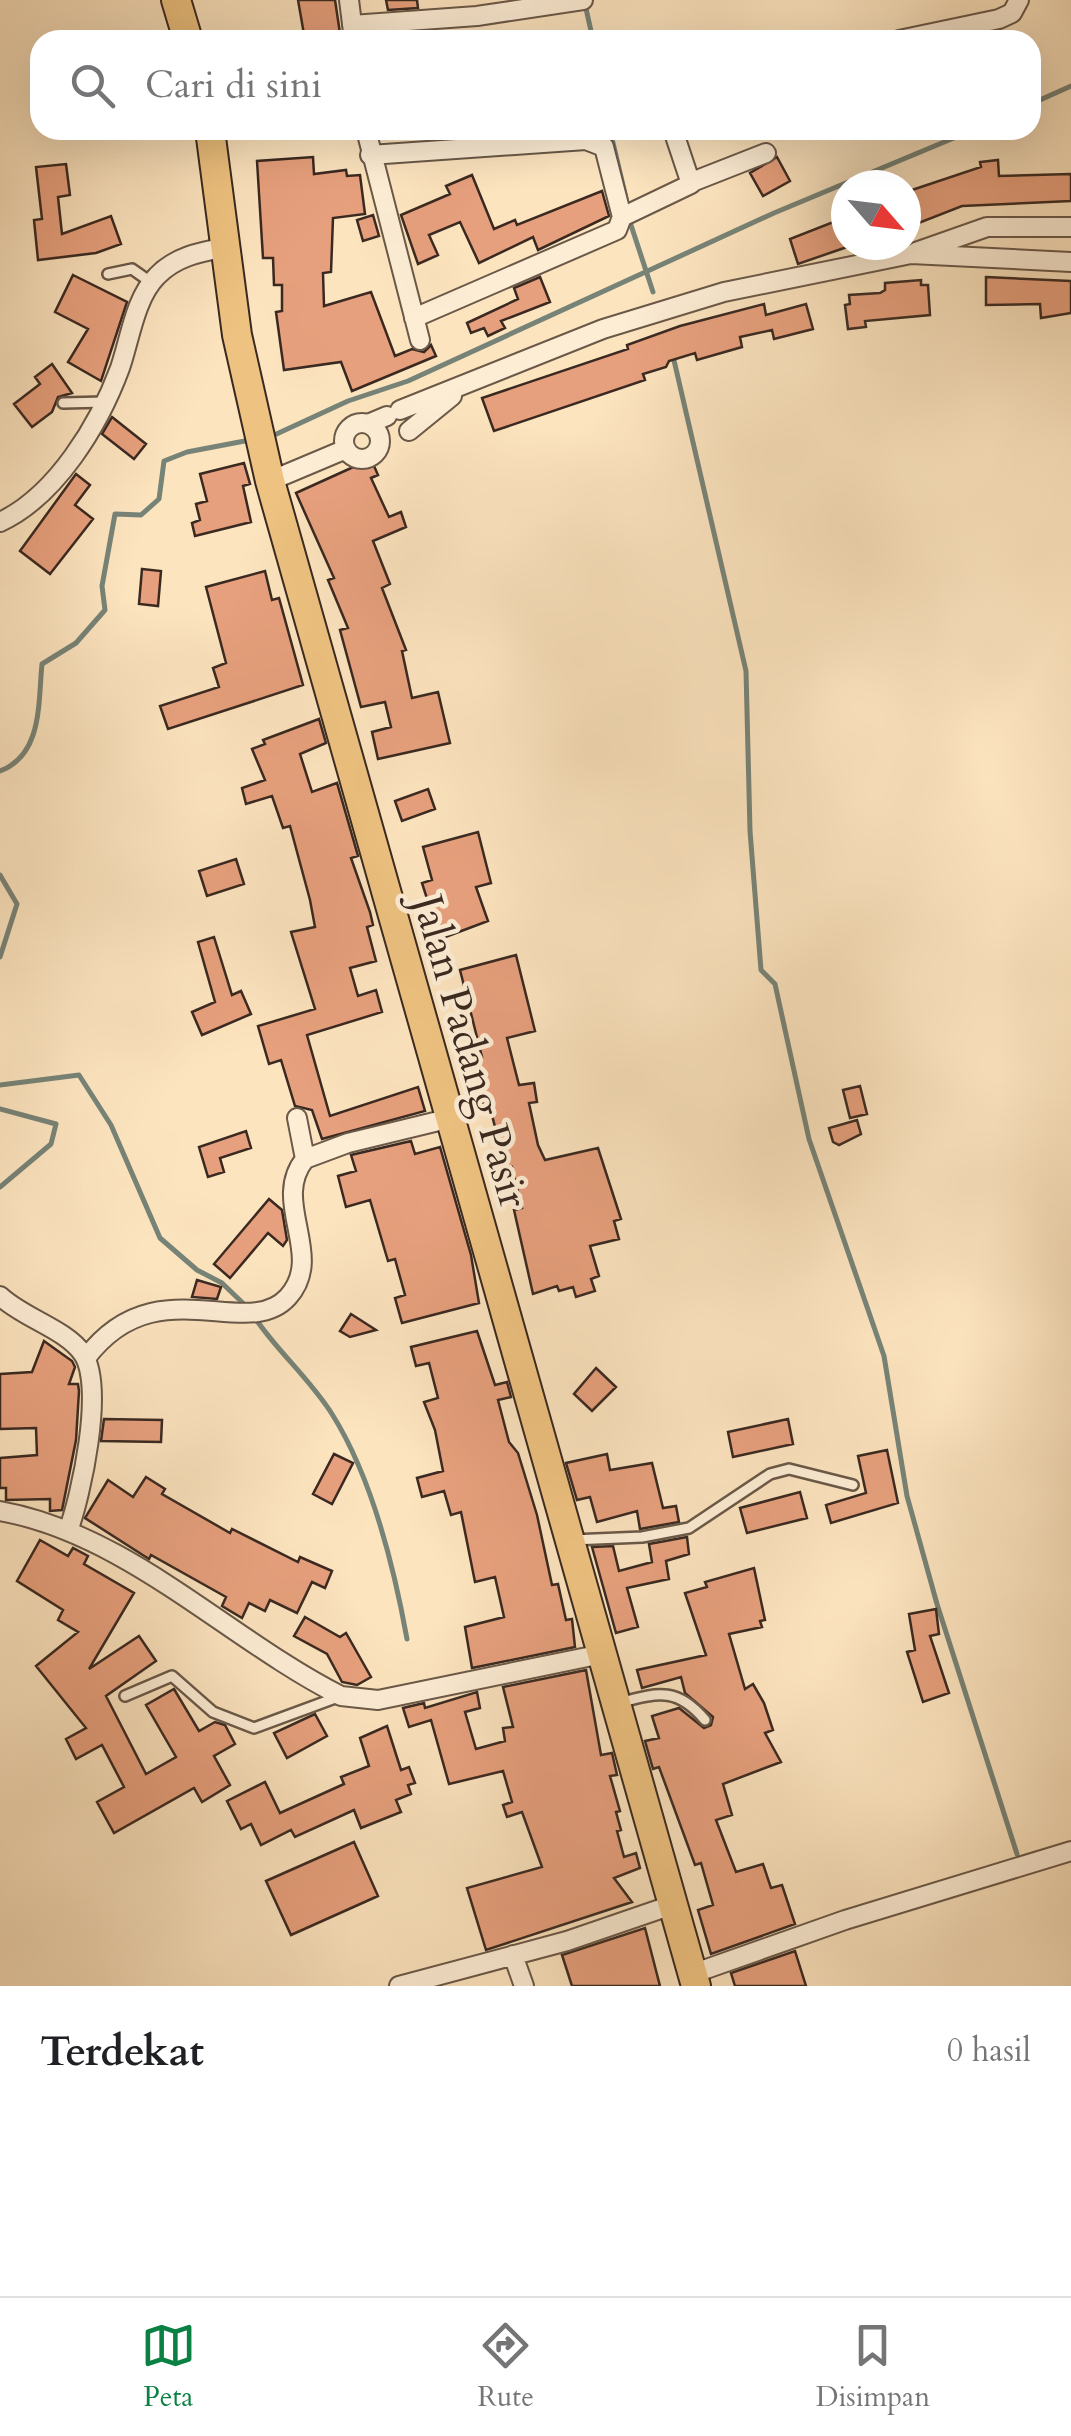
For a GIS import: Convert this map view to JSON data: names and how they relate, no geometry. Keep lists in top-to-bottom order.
{
  "streets": {
    "highway": ["Jalan Padang Pasir"]
  },
  "north": "bottom right",
  "page": {
    "search": "Cari di sini",
    "heading": ["Terdekat", "0 hasil"],
    "nav": ["Peta", "Rute", "Disimpan"]
  }
}
